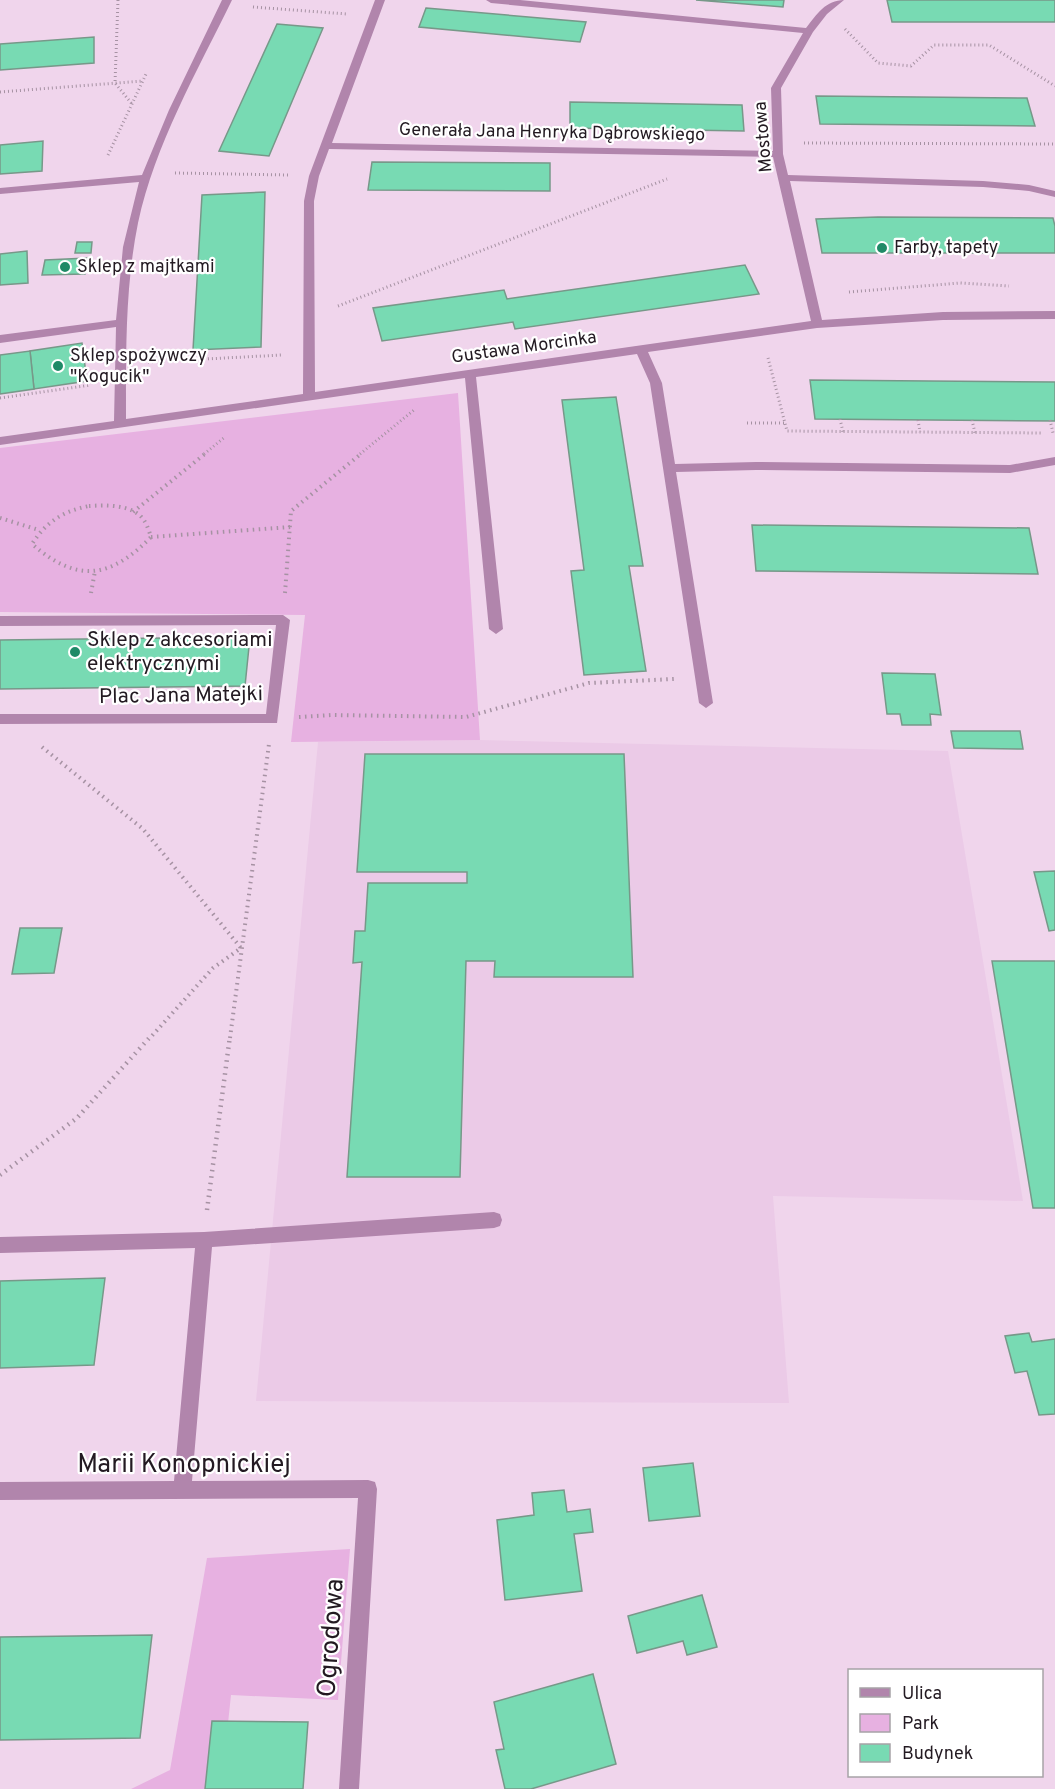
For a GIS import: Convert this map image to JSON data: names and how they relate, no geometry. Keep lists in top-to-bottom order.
{
  "streets": {
    "street": [
      "Generała Jana Henryka Dąbrowskiego",
      "Mostowa",
      "Gustawa Morcinka",
      "Plac Jana Matejki",
      "Marii Konopnickiej",
      "Ogrodowa"
    ]
  },
  "crossings": [
    ["Generała Jana Henryka Dąbrowskiego", "Mostowa"],
    ["Mostowa", "Gustawa Morcinka"],
    ["Marii Konopnickiej", "Ogrodowa"]
  ],
  "places": [
    "Farby, tapety",
    "Sklep z majtkami",
    "Sklep spożywczy \"Kogucik\"",
    "Sklep z akcesoriami elektrycznymi"
  ],
  "legend": ["Ulica", "Park", "Budynek"]
}
